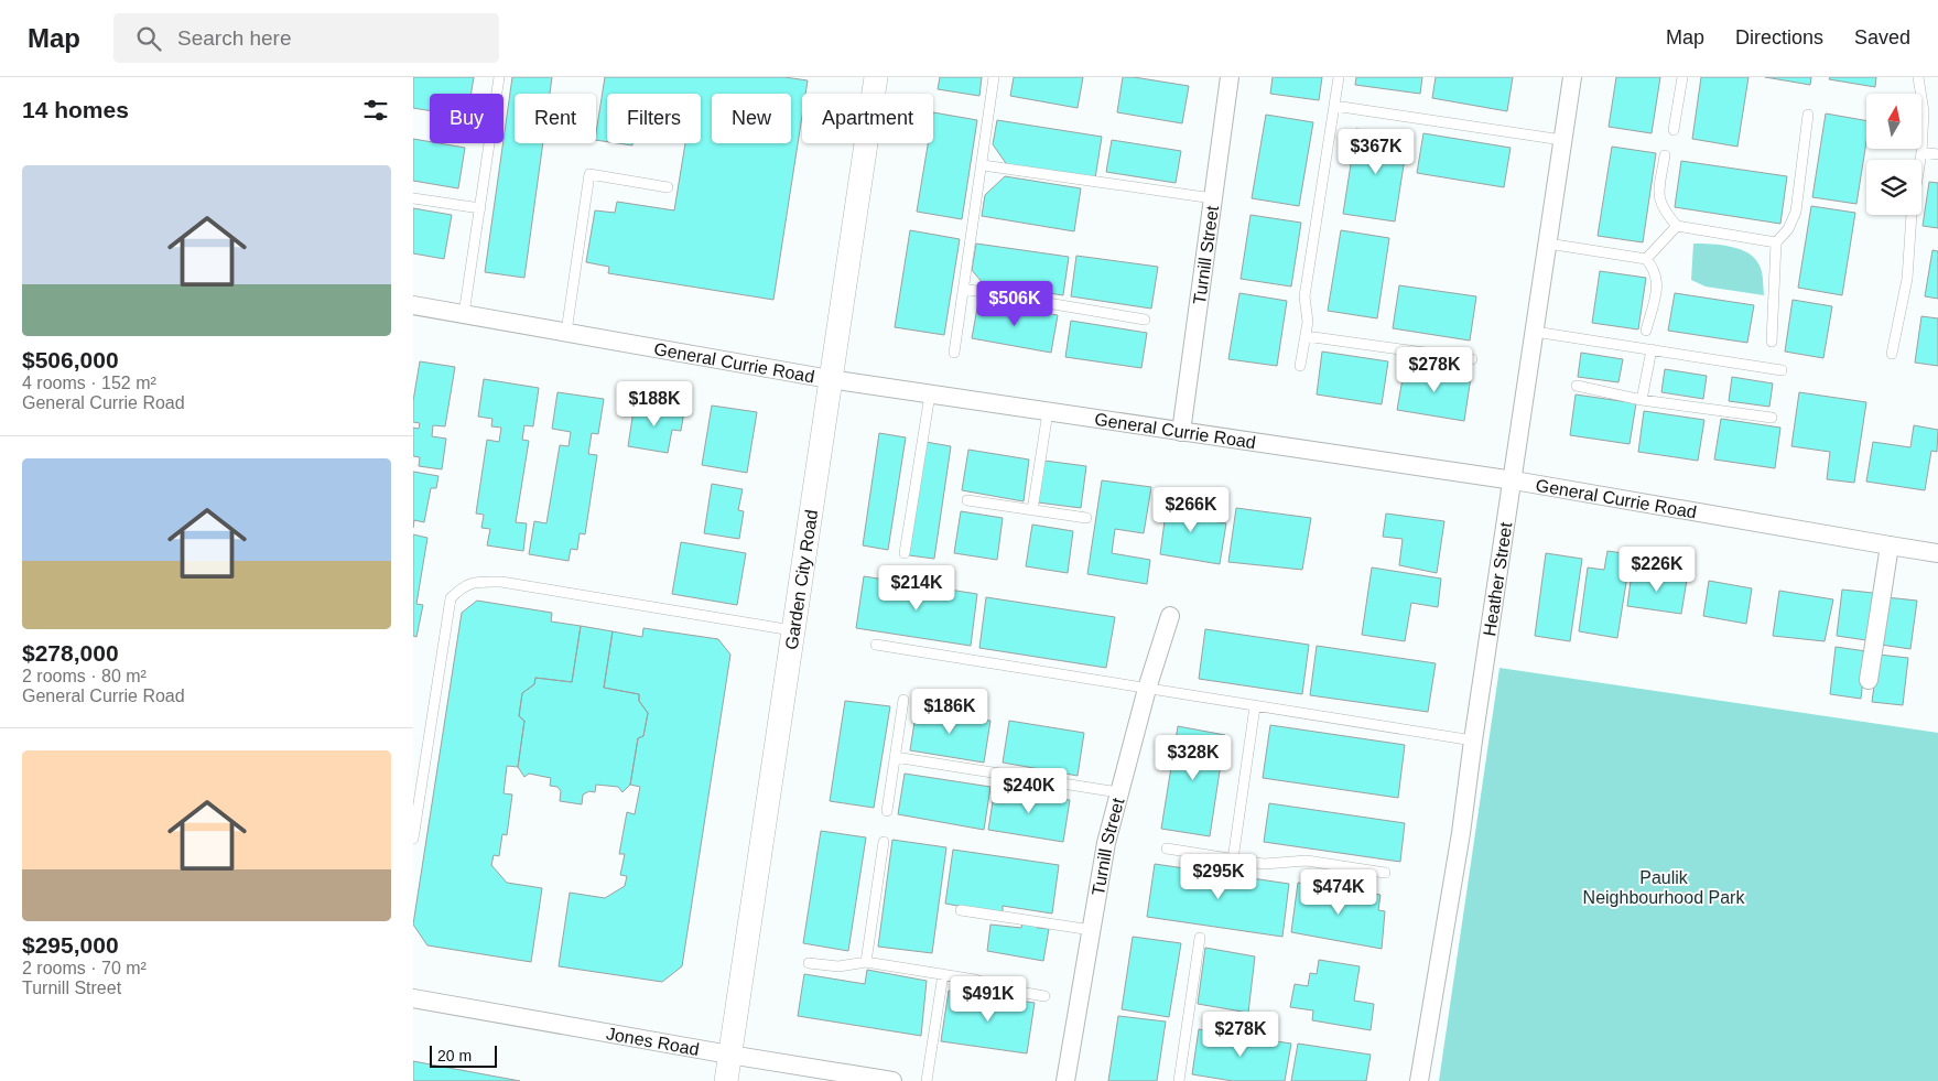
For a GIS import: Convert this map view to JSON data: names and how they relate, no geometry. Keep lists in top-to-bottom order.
{
  "streets": {
    "street": [
      "Turnill Street",
      "General Currie Road",
      "Garden City Road",
      "Heather Street",
      "Jones Road"
    ]
  },
  "crossings": [
    ["Turnill Street", "General Currie Road"],
    ["General Currie Road", "Garden City Road"],
    ["General Currie Road", "Heather Street"],
    ["Garden City Road", "Jones Road"]
  ],
  "parks": ["Paulik Neighbourhood Park"],
  "scale_bar": "20 m",
  "north": "top",
  "page": {
    "header": "Map",
    "search": "Search here",
    "nav": ["Map", "Directions", "Saved"],
    "heading": "14 homes",
    "chip": [
      "Buy",
      "Rent",
      "Filters",
      "New",
      "Apartment"
    ],
    "price": [
      "$367K",
      "$506K",
      "$278K",
      "$188K",
      "$266K",
      "$226K",
      "$214K",
      "$186K",
      "$328K",
      "$240K",
      "$295K",
      "$474K",
      "$491K",
      "$278K"
    ],
    "list": [
      {
        "name": "$506,000",
        "note": "4 rooms · 152 m² · General Currie Road"
      },
      {
        "name": "$278,000",
        "note": "2 rooms · 80 m² · General Currie Road"
      },
      {
        "name": "$295,000",
        "note": "2 rooms · 70 m² · Turnill Street"
      }
    ],
    "scale": "20 m"
  }
}
